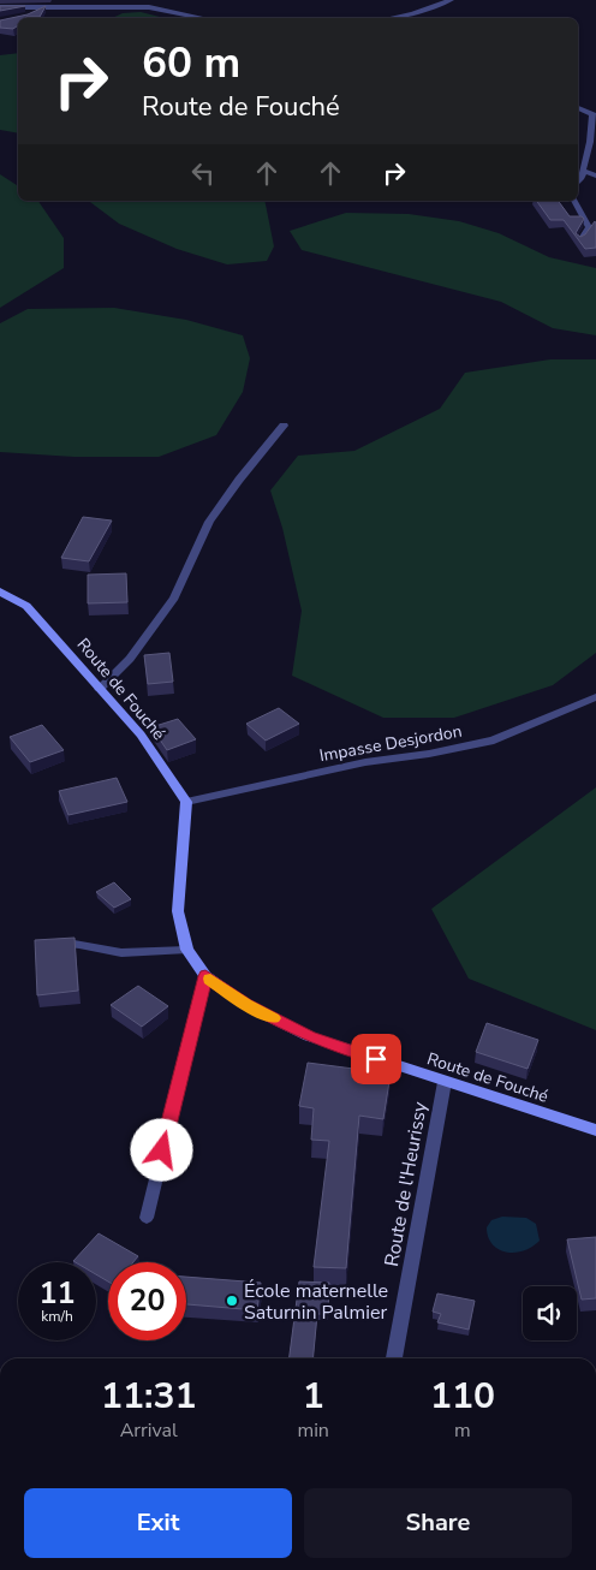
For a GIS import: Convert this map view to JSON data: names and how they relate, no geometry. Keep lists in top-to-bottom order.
{
  "streets": {
    "main road": ["Route de Fouché"],
    "street": ["Impasse Desjordon", "Route de l'Heurissy"]
  },
  "crossings": [
    ["Route de Fouché", "Impasse Desjordon"],
    ["Route de Fouché", "Route de l'Heurissy"]
  ],
  "places": ["École maternelle Saturnin Palmier"],
  "page": {
    "turn": ["60 m", "Route de Fouché"],
    "speed": "11 km/h",
    "limit": "20",
    "eta": [
      "11:31",
      "Arrival",
      "1",
      "min",
      "110",
      "m"
    ],
    "buttons": ["Exit", "Share"]
  }
}
